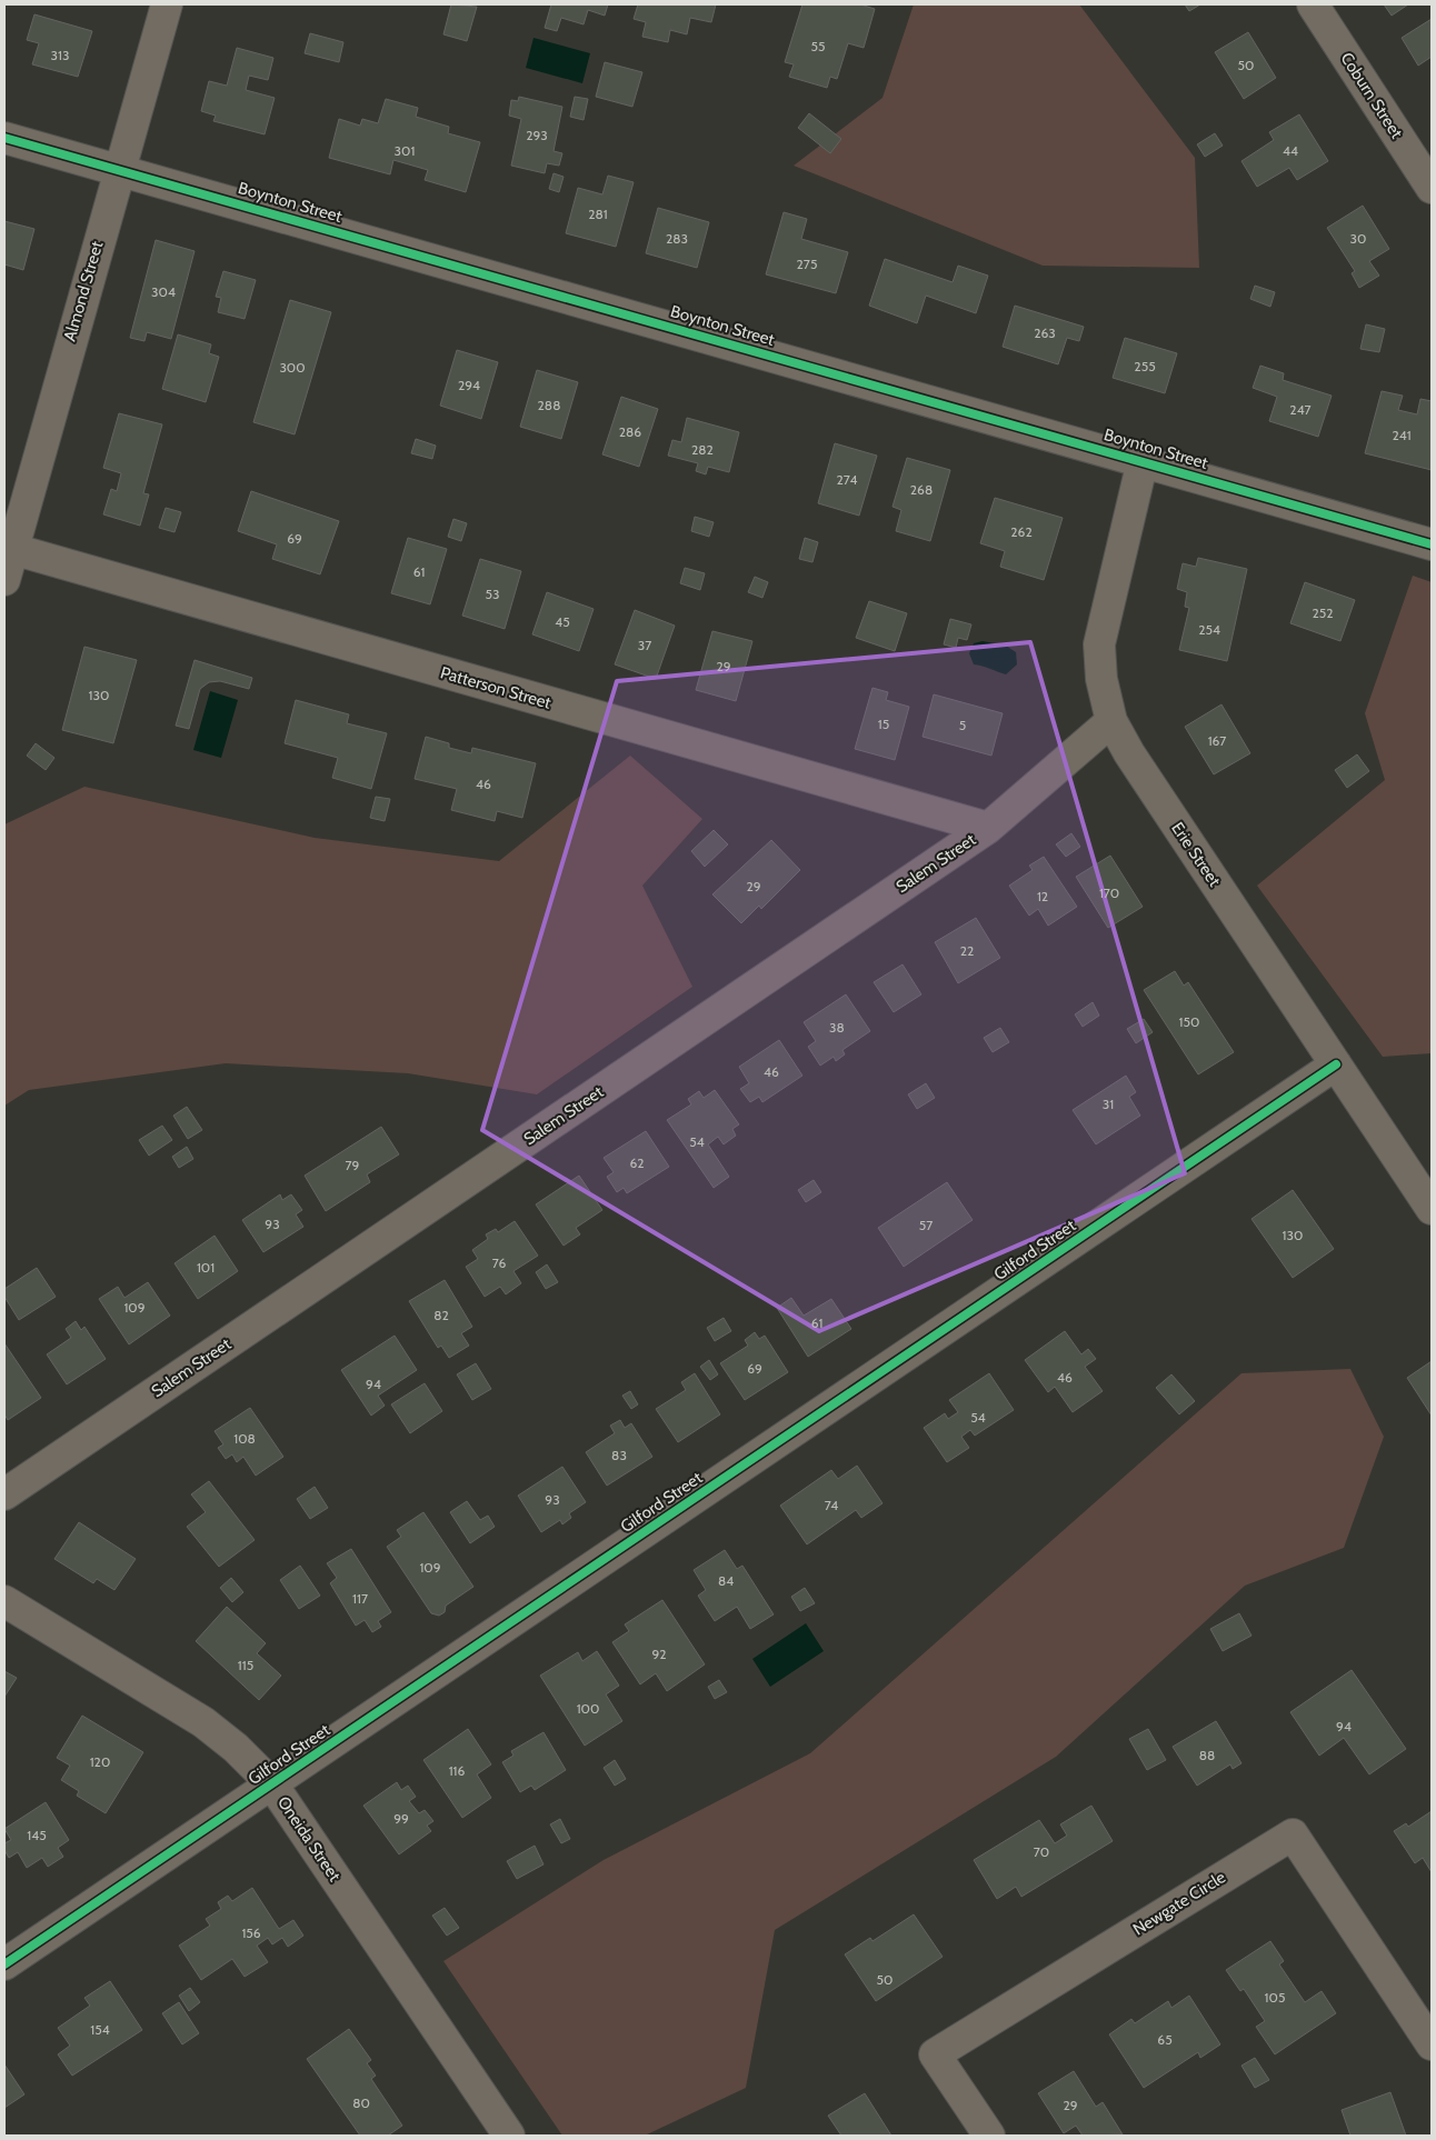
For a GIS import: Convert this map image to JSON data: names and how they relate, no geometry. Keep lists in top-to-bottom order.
{
  "streets": {
    "street": [
      "Coburn Street",
      "Boynton Street",
      "Almond Street",
      "Patterson Street",
      "Erie Street",
      "Salem Street",
      "Gilford Street",
      "Oneida Street",
      "Newgate Circle"
    ]
  },
  "crossings": [
    ["Boynton Street", "Almond Street"],
    ["Boynton Street", "Erie Street"],
    ["Almond Street", "Patterson Street"],
    ["Patterson Street", "Salem Street"],
    ["Erie Street", "Salem Street"],
    ["Erie Street", "Gilford Street"],
    ["Gilford Street", "Oneida Street"]
  ],
  "house_numbers": [
    "55",
    "313",
    "50",
    "293",
    "301",
    "44",
    "281",
    "283",
    "30",
    "275",
    "304",
    "263",
    "255",
    "300",
    "294",
    "288",
    "247",
    "286",
    "241",
    "282",
    "274",
    "268",
    "262",
    "69",
    "61",
    "53",
    "252",
    "45",
    "254",
    "37",
    "29",
    "130",
    "15",
    "5",
    "167",
    "46",
    "29",
    "170",
    "12",
    "22",
    "150",
    "38",
    "46",
    "31",
    "54",
    "62",
    "79",
    "93",
    "57",
    "130",
    "76",
    "101",
    "109",
    "82",
    "61",
    "69",
    "46",
    "94",
    "54",
    "108",
    "83",
    "93",
    "74",
    "109",
    "84",
    "117",
    "92",
    "115",
    "100",
    "94",
    "88",
    "120",
    "116",
    "99",
    "145",
    "70",
    "156",
    "50",
    "105",
    "154",
    "65",
    "80",
    "29"
  ]
}
